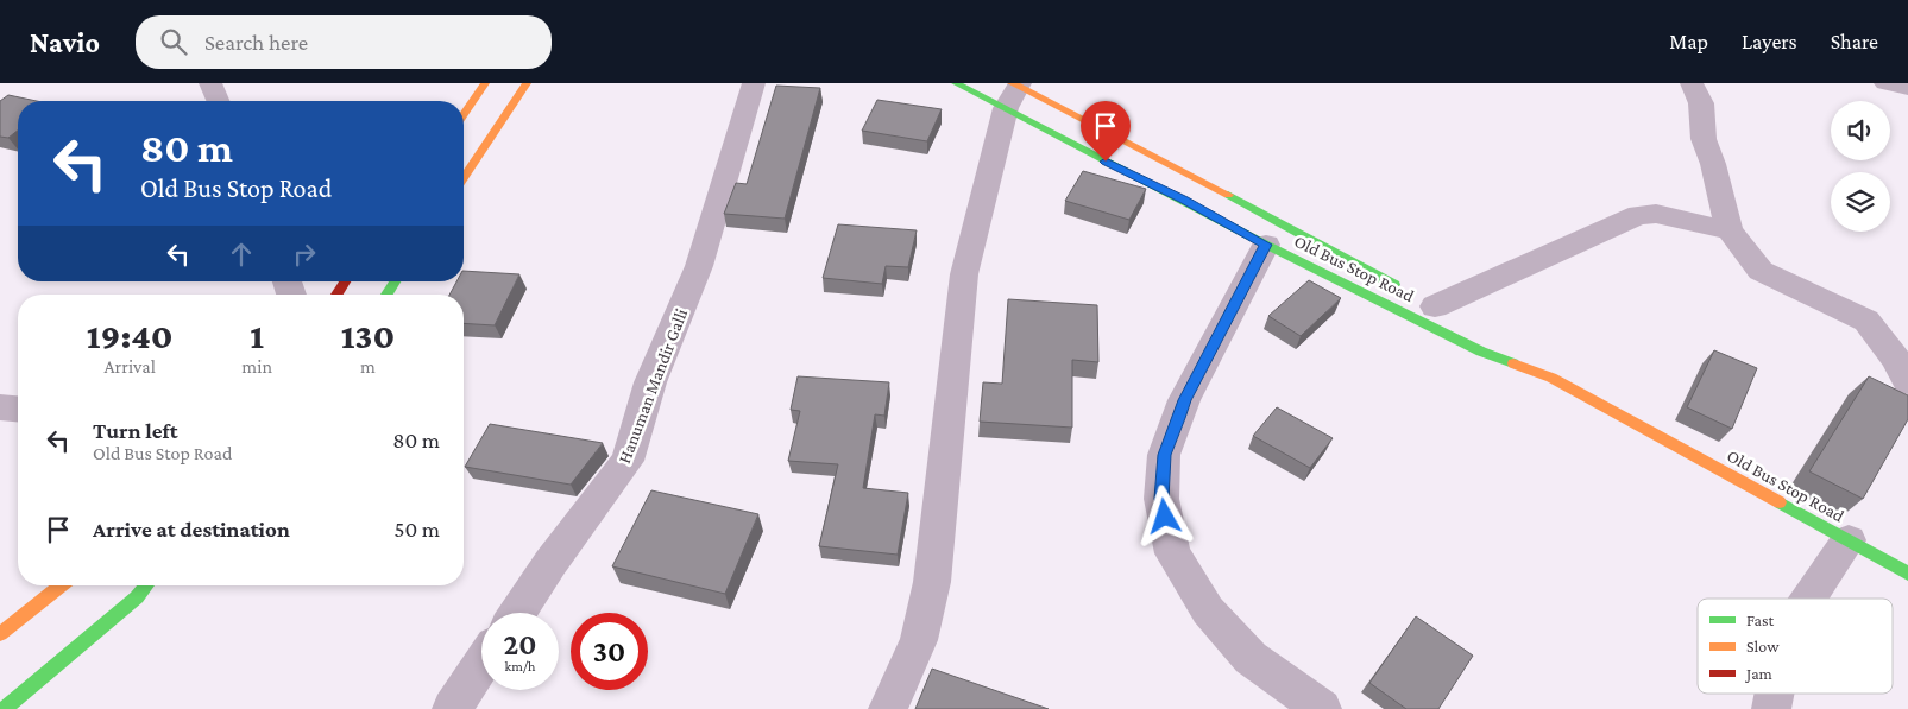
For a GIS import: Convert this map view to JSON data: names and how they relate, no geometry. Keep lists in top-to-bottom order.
{
  "streets": {
    "street": ["Old Bus Stop Road", "Hanuman Mandir Galli"]
  },
  "legend": ["Fast", "Slow", "Jam"],
  "page": {
    "header": "Navio",
    "search": "Search here",
    "nav": ["Map", "Layers", "Share"],
    "turn": ["80 m", "Old Bus Stop Road"],
    "eta": [
      "19:40",
      "Arrival",
      "1",
      "min",
      "130",
      "m"
    ],
    "list": [
      {
        "name": "Turn left",
        "note": "Old Bus Stop Road",
        "value": "80 m"
      },
      {
        "name": "Arrive at destination",
        "value": "50 m"
      }
    ],
    "speed": "20 km/h",
    "limit": "30"
  }
}
